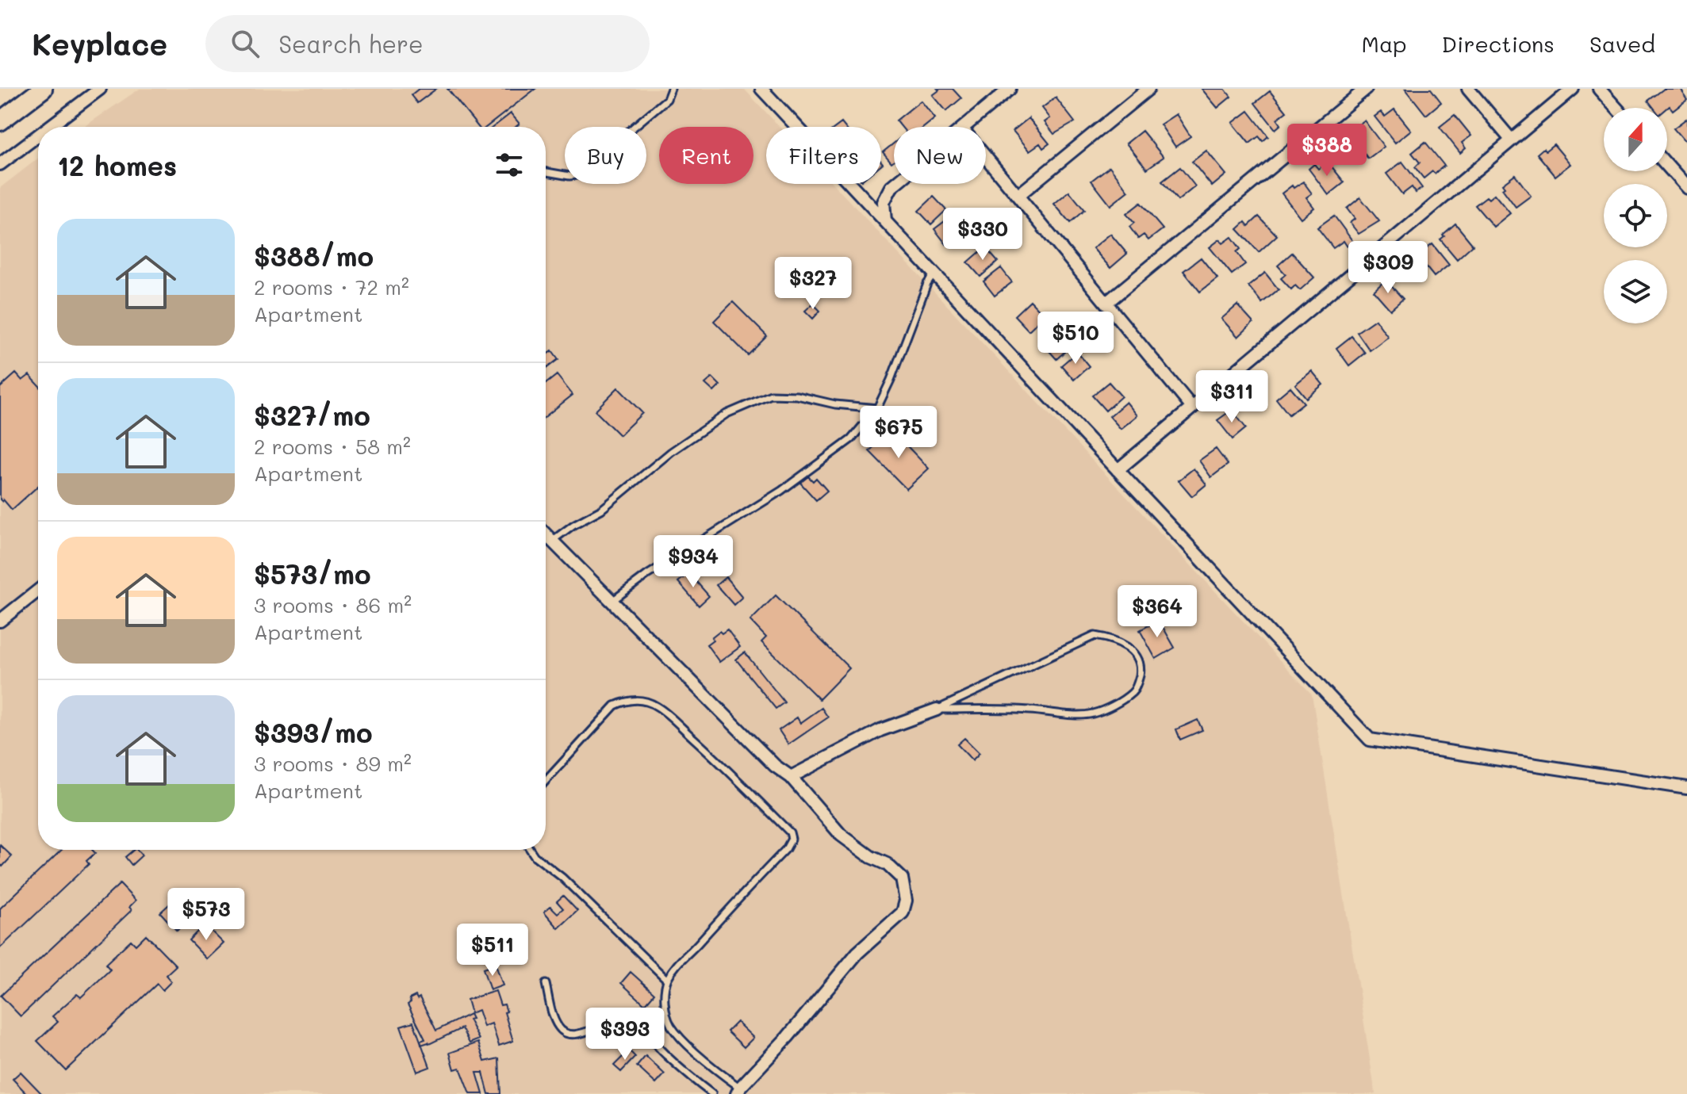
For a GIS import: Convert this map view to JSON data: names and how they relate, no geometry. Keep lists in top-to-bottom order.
{
  "north": "top",
  "page": {
    "header": "Keyplace",
    "search": "Search here",
    "nav": ["Map", "Directions", "Saved"],
    "price": [
      "$388",
      "$330",
      "$309",
      "$327",
      "$510",
      "$311",
      "$675",
      "$934",
      "$364",
      "$573",
      "$511",
      "$393"
    ],
    "chip": [
      "Buy",
      "Rent",
      "Filters",
      "New"
    ],
    "heading": "12 homes",
    "list": [
      {
        "name": "$388/mo",
        "note": "2 rooms · 72 m² · Apartment"
      },
      {
        "name": "$327/mo",
        "note": "2 rooms · 58 m² · Apartment"
      },
      {
        "name": "$573/mo",
        "note": "3 rooms · 86 m² · Apartment"
      },
      {
        "name": "$393/mo",
        "note": "3 rooms · 89 m² · Apartment"
      }
    ]
  }
}
